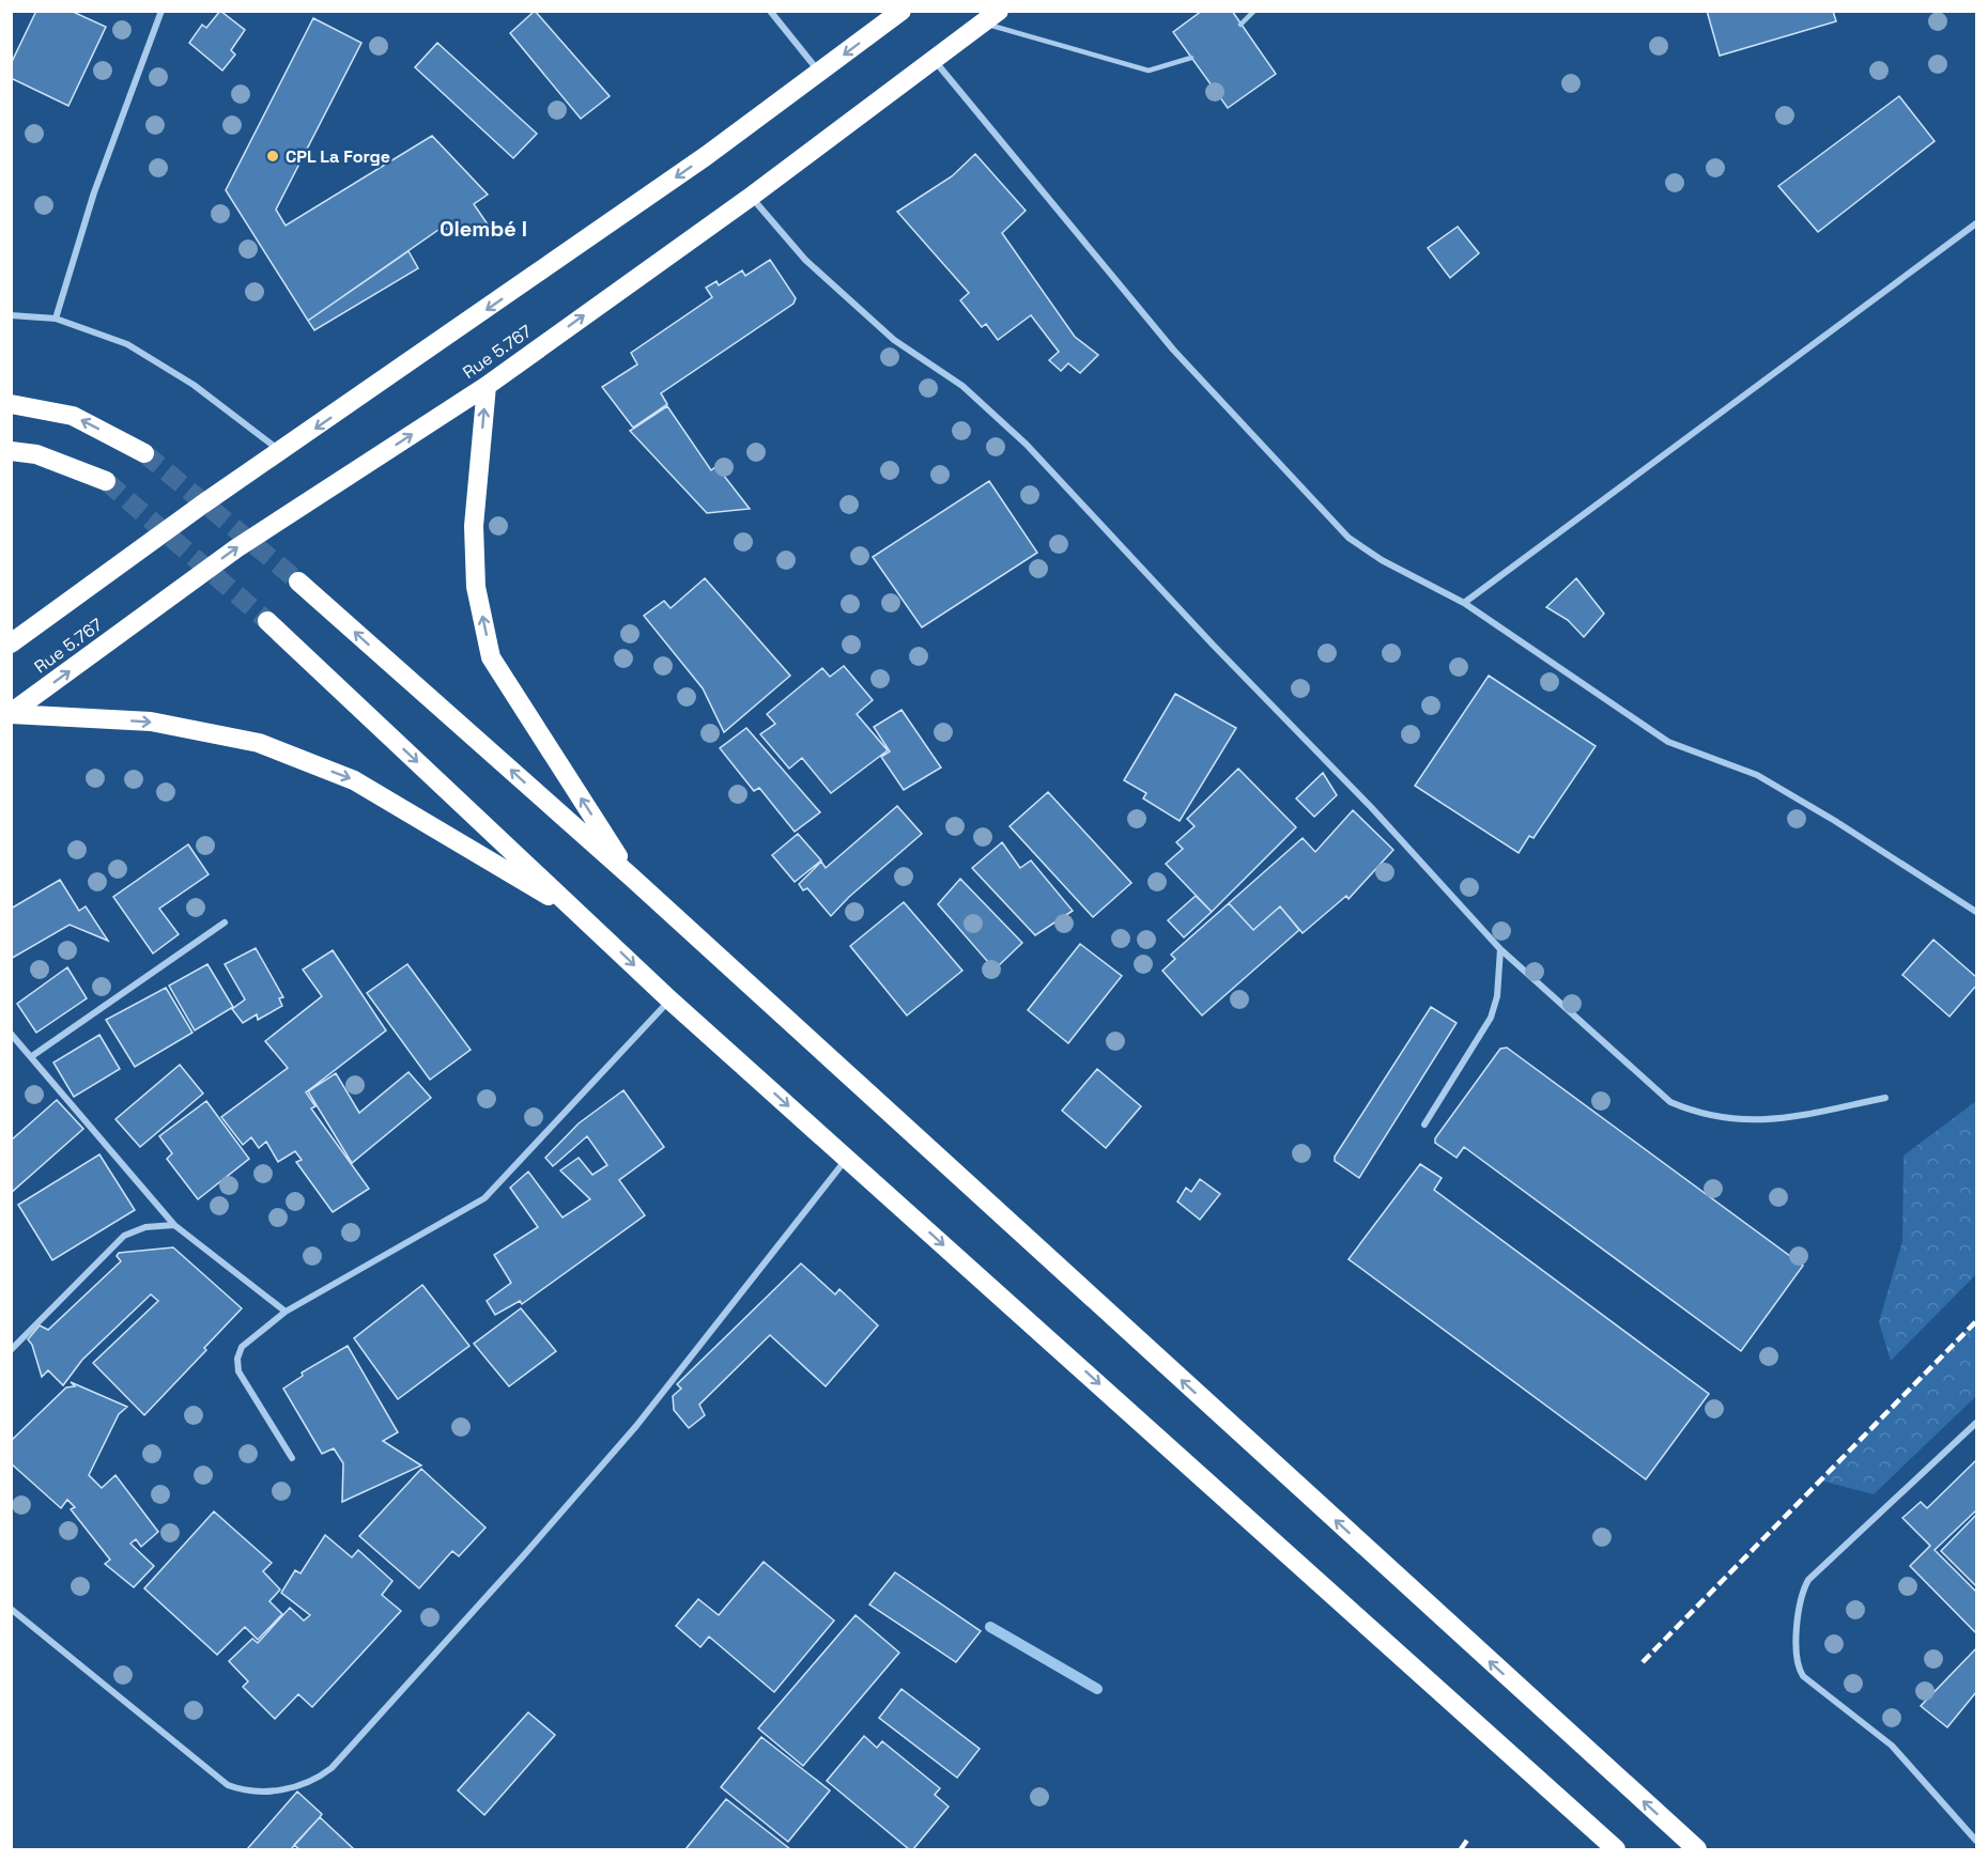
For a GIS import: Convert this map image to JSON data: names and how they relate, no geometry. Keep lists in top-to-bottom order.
{
  "streets": {
    "highway": ["Rue 5.767"]
  },
  "districts": ["Olembé I"],
  "places": ["CPL La Forge"]
}
